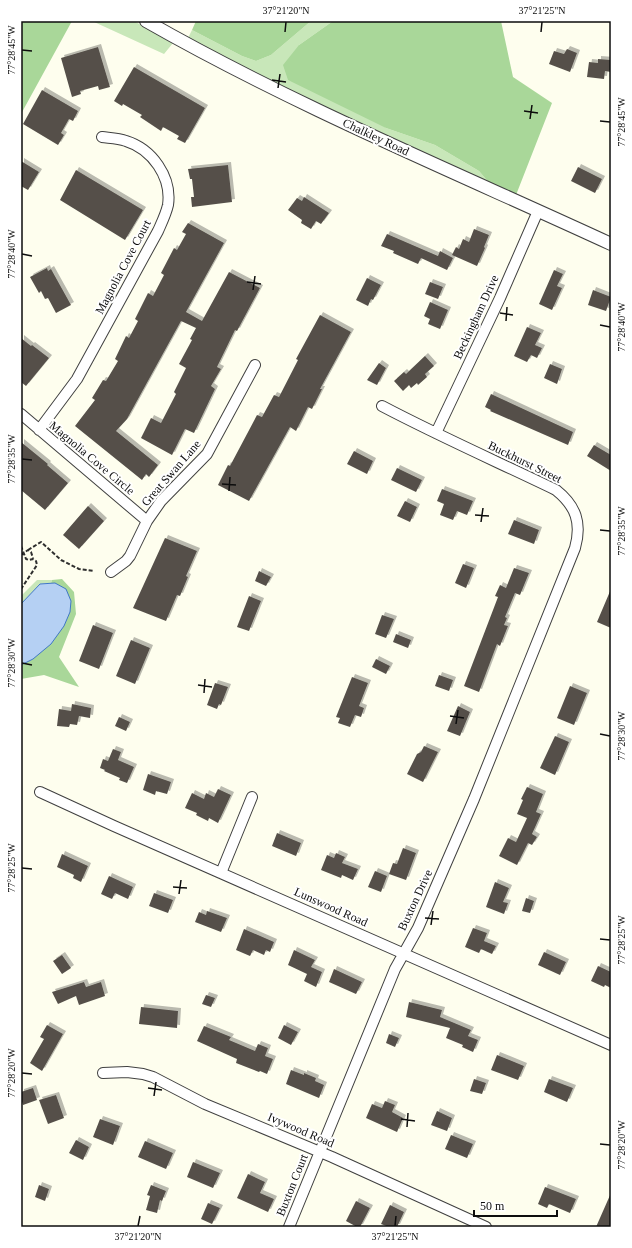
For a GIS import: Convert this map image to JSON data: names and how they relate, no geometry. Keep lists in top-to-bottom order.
{
  "streets": {
    "street": [
      "Chalkley Road",
      "Magnolia Cove Court",
      "Beckingham Drive",
      "Magnolia Cove Circle",
      "Buckhurst Street",
      "Great Swan Lane",
      "Buxton Drive",
      "Lunswood Road",
      "Ivywood Road",
      "Buxton Court"
    ]
  },
  "crossings": [
    ["Chalkley Road", "Beckingham Drive"],
    ["Magnolia Cove Court", "Magnolia Cove Circle"],
    ["Beckingham Drive", "Buckhurst Street"],
    ["Magnolia Cove Circle", "Great Swan Lane"],
    ["Buckhurst Street", "Buxton Drive"],
    ["Buxton Drive", "Lunswood Road"],
    ["Buxton Drive", "Ivywood Road"],
    ["Buxton Drive", "Buxton Court"],
    ["Ivywood Road", "Buxton Court"]
  ],
  "scale_bar": "50 m",
  "coordinates": [
    "37°21'20\"N",
    "37°21'25\"N",
    "77°28'45\"W",
    "77°28'40\"W",
    "77°28'35\"W",
    "77°28'30\"W",
    "77°28'25\"W",
    "77°28'20\"W"
  ]
}
